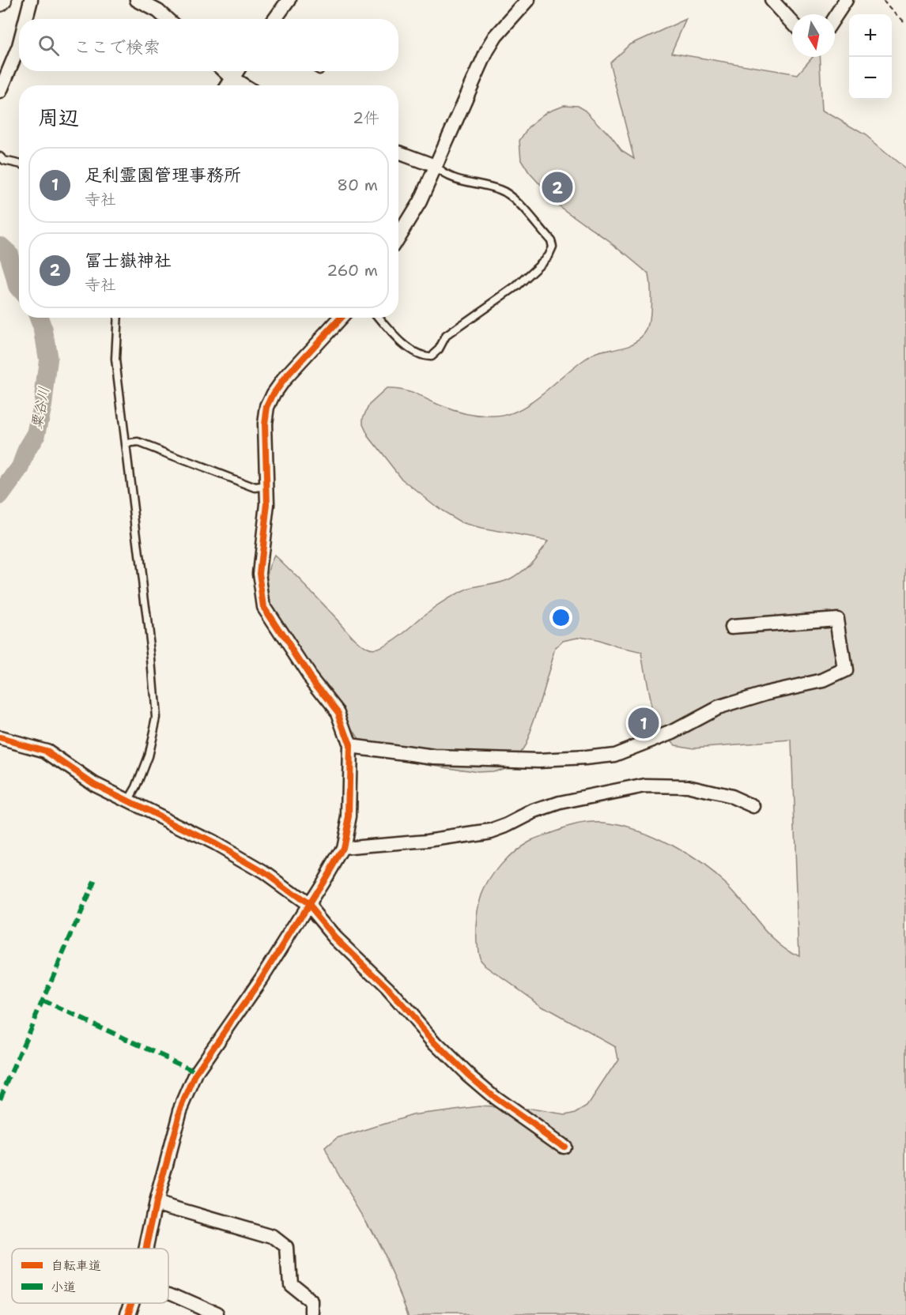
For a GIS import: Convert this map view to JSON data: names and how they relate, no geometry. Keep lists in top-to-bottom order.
{
  "water": ["粟谷川"],
  "legend": ["自転車道", "小道"],
  "north": "bottom",
  "page": {
    "map_buttons": ["+", "−"],
    "search": "ここで検索",
    "heading": ["周辺", "2件"],
    "list": [
      {
        "mark": "1",
        "name": "足利霊園管理事務所",
        "note": "寺社",
        "value": "80 m"
      },
      {
        "mark": "2",
        "name": "冨士嶽神社",
        "note": "寺社",
        "value": "260 m"
      }
    ],
    "pins": ["2", "1"]
  }
}
